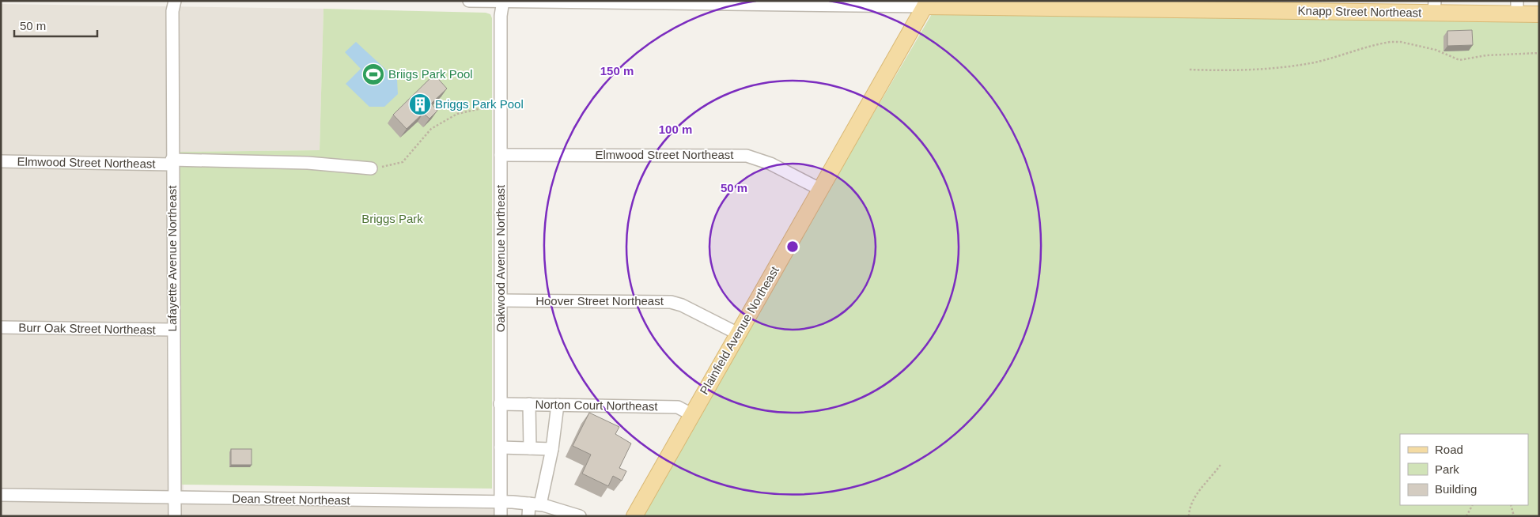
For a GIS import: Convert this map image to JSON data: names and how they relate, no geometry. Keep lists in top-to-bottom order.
{
  "streets": {
    "main road": ["Knapp Street Northeast", "Plainfield Avenue Northeast"],
    "street": [
      "Elmwood Street Northeast",
      "Lafayette Avenue Northeast",
      "Oakwood Avenue Northeast",
      "Hoover Street Northeast",
      "Burr Oak Street Northeast",
      "Norton Court Northeast",
      "Dean Street Northeast"
    ]
  },
  "crossings": [
    ["Knapp Street Northeast", "Oakwood Avenue Northeast"],
    ["Knapp Street Northeast", "Plainfield Avenue Northeast"],
    ["Elmwood Street Northeast", "Lafayette Avenue Northeast"],
    ["Elmwood Street Northeast", "Oakwood Avenue Northeast"],
    ["Elmwood Street Northeast", "Plainfield Avenue Northeast"],
    ["Lafayette Avenue Northeast", "Burr Oak Street Northeast"],
    ["Lafayette Avenue Northeast", "Dean Street Northeast"],
    ["Oakwood Avenue Northeast", "Hoover Street Northeast"],
    ["Oakwood Avenue Northeast", "Norton Court Northeast"],
    ["Oakwood Avenue Northeast", "Dean Street Northeast"],
    ["Hoover Street Northeast", "Plainfield Avenue Northeast"],
    ["Plainfield Avenue Northeast", "Norton Court Northeast"]
  ],
  "parks": ["Briggs Park"],
  "places": {
    "sports": ["Briigs Park Pool"],
    "building": ["Briggs Park Pool"]
  },
  "legend": ["Road", "Park", "Building"],
  "scale_bar": "50 m",
  "rings": ["150 m", "100 m", "50 m"]
}
